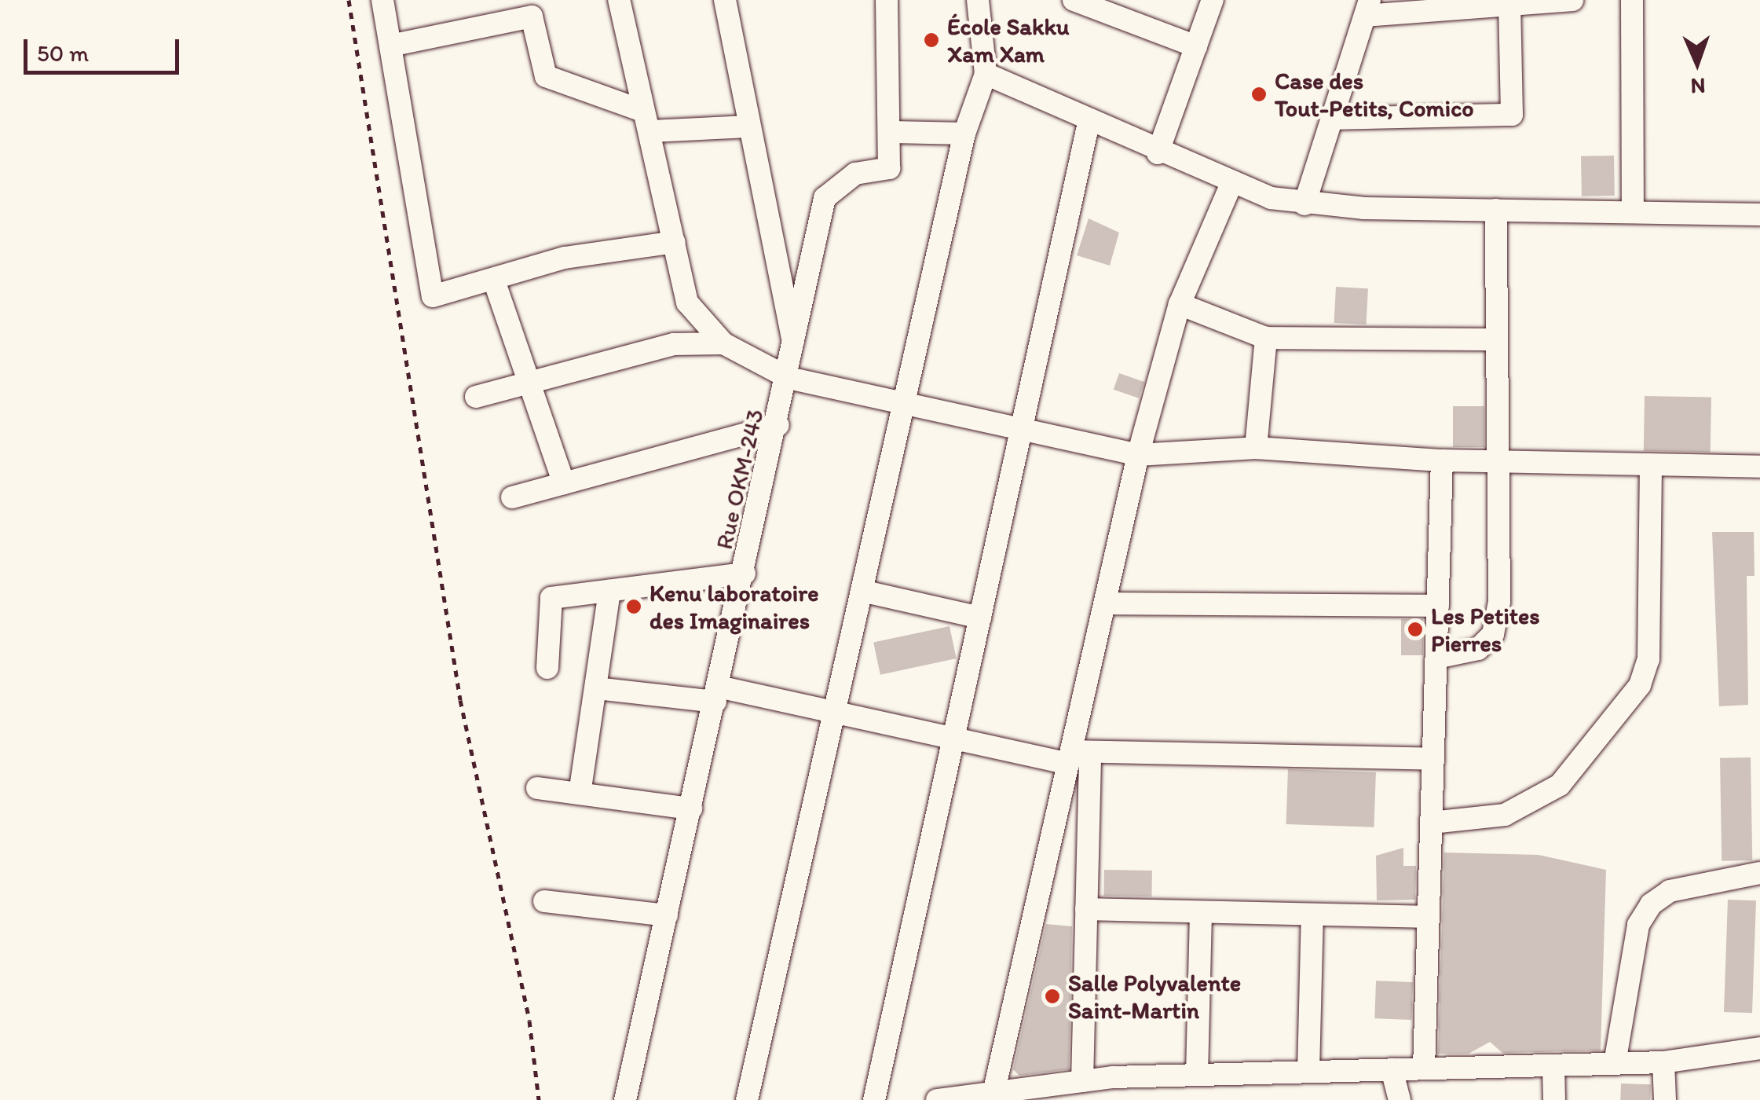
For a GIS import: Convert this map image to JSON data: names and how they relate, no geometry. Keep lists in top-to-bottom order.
{
  "streets": {
    "street": ["Rue OKM-243"]
  },
  "places": [
    "École Sakku Xam Xam",
    "Case des Tout-Petits, Comico",
    "Kenu laboratoire des Imaginaires",
    "Les Petites Pierres",
    "Salle Polyvalente Saint-Martin"
  ],
  "scale_bar": "50 m",
  "north": "bottom"
}
